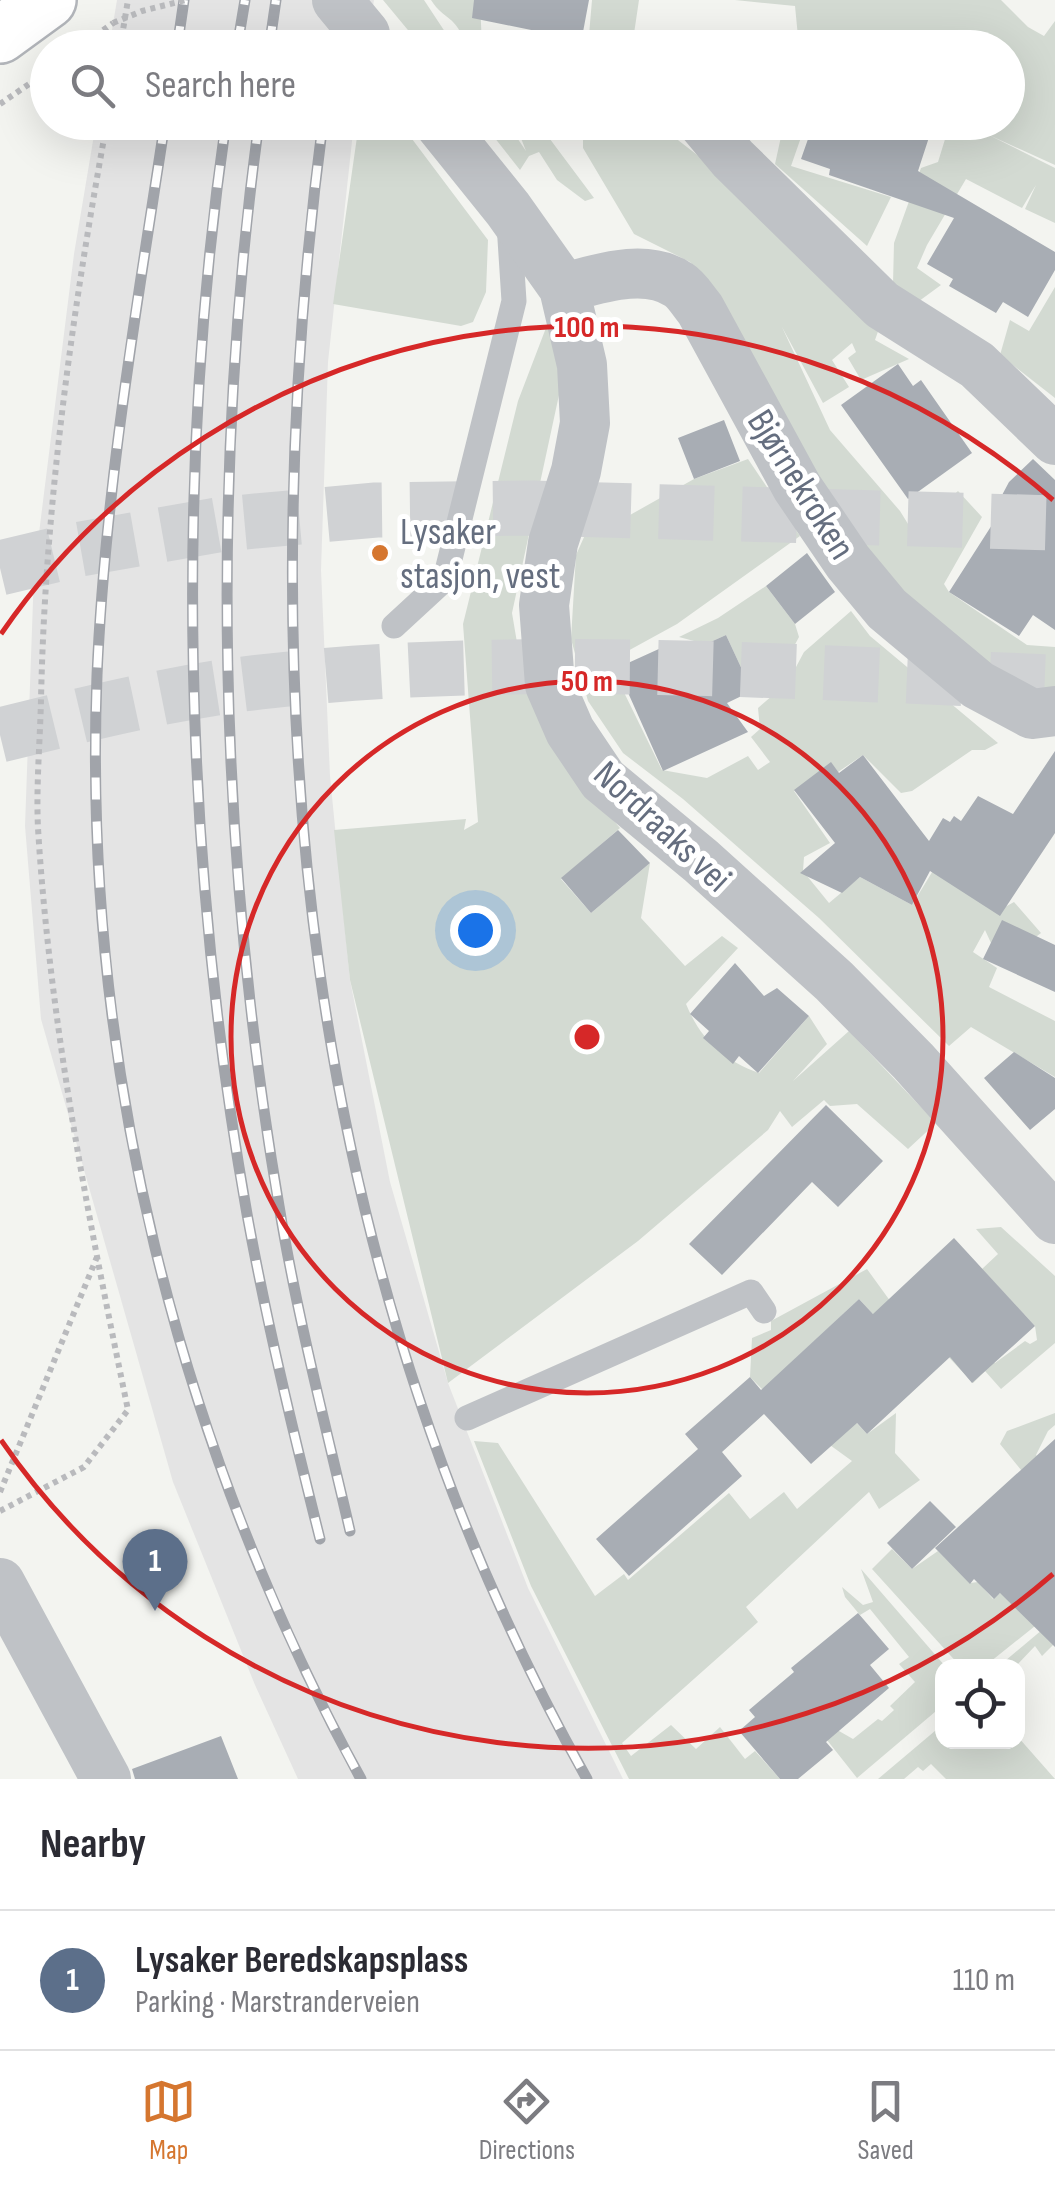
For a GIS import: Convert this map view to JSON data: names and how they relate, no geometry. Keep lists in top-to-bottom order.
{
  "streets": {
    "street": ["Bjørnekroken", "Nordraaks vei"]
  },
  "crossings": [
    ["Bjørnekroken", "Nordraaks vei"]
  ],
  "places": ["Lysaker stasjon, vest"],
  "page": {
    "search": "Search here",
    "pins": "1",
    "heading": "Nearby",
    "list": [
      {
        "mark": "1",
        "name": "Lysaker Beredskapsplass",
        "note": "Parking · Marstranderveien",
        "value": "110 m"
      }
    ],
    "nav": ["Map", "Directions", "Saved"]
  },
  "rings": ["100 m", "50 m"]
}
